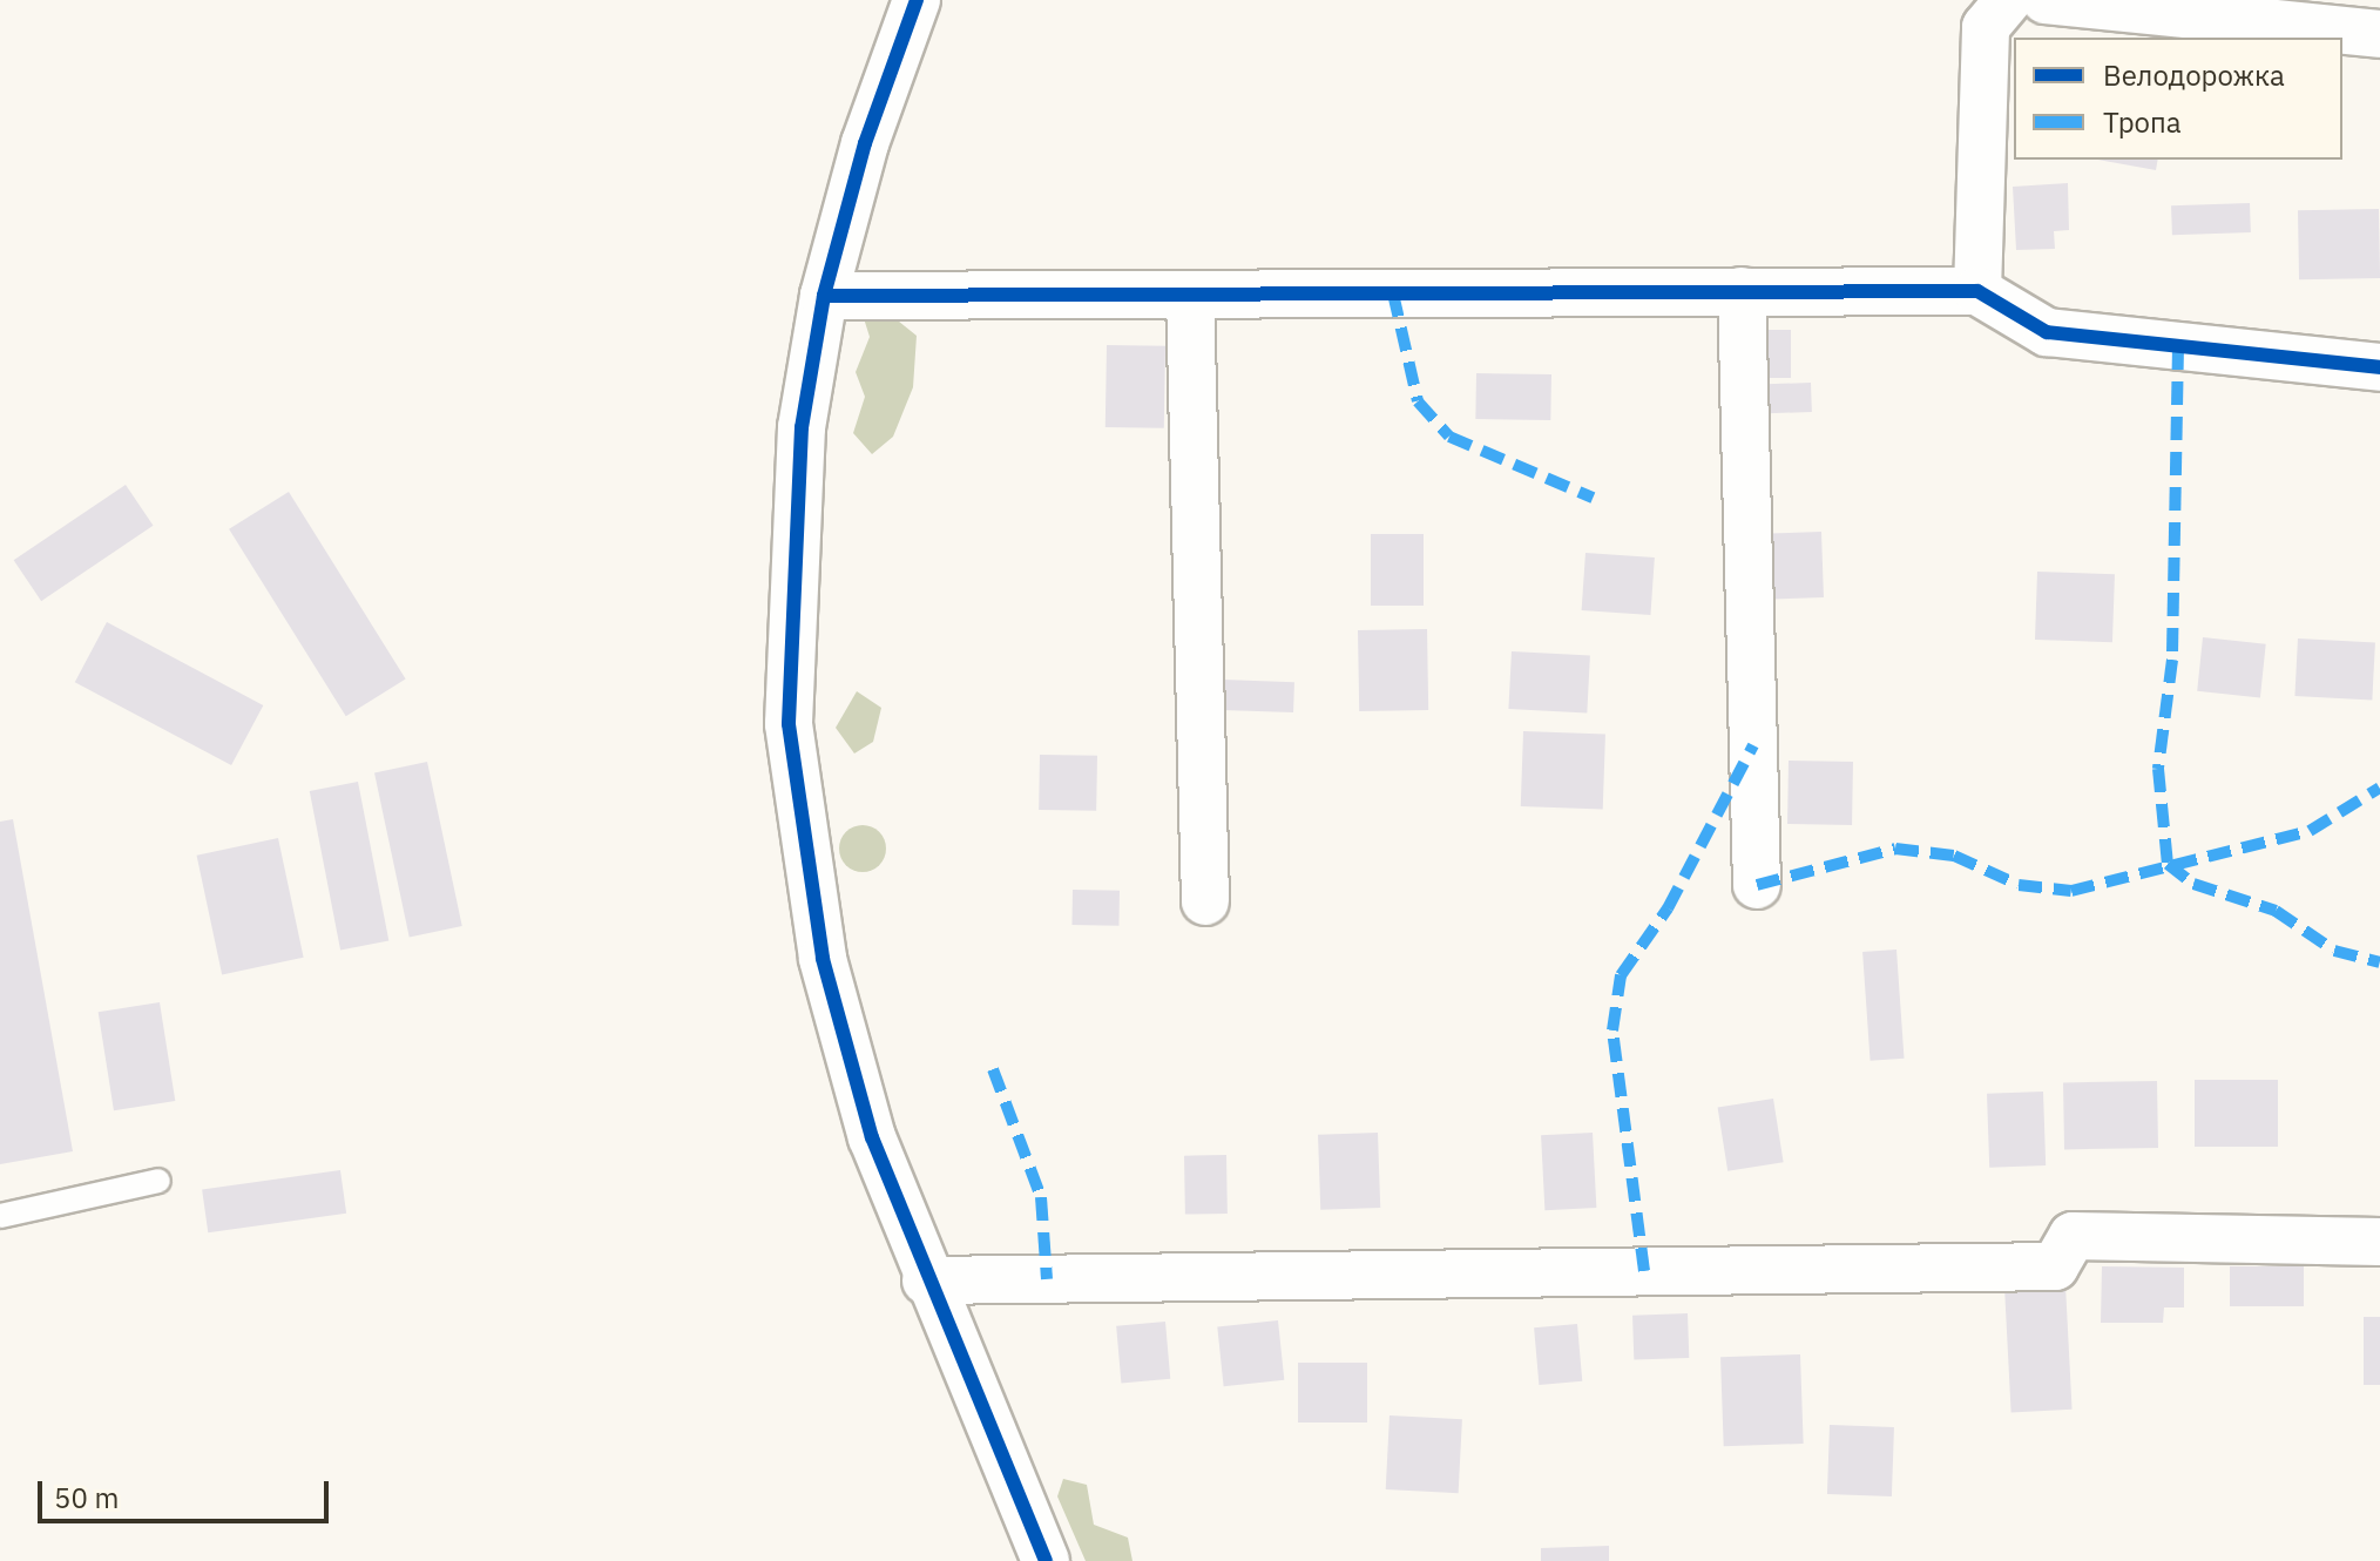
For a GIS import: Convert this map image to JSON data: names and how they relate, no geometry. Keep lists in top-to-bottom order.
{
  "legend": ["Велодорожка", "Тропа"],
  "scale_bar": "50 m"
}
